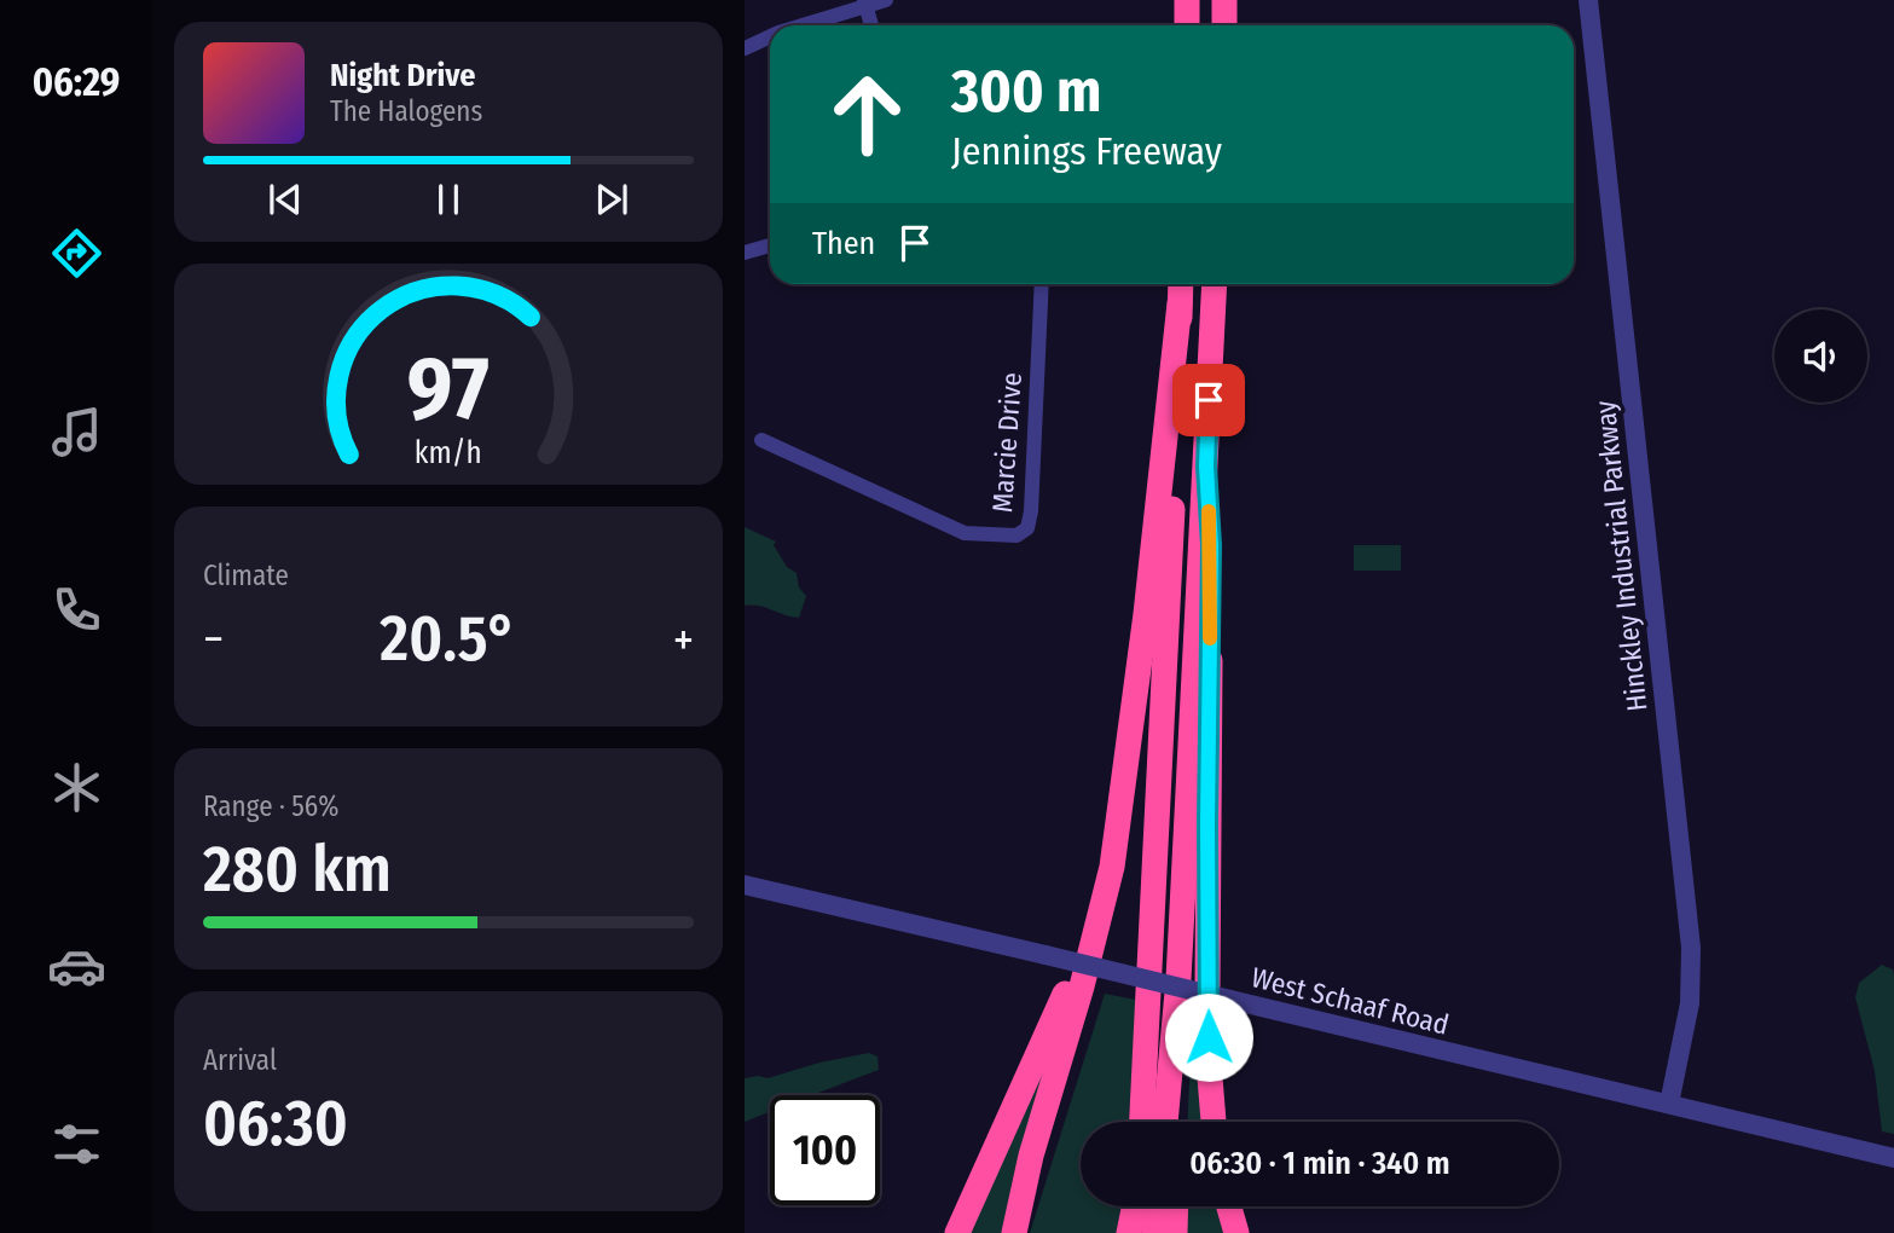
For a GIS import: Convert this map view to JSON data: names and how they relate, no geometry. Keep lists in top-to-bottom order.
{
  "streets": {
    "street": ["Marcie Drive", "Hinckley Industrial Parkway", "West Schaaf Road"]
  },
  "crossings": [
    ["Hinckley Industrial Parkway", "West Schaaf Road"]
  ],
  "page": {
    "tabs": "06:29",
    "turn": ["300 m", "Jennings Freeway"],
    "song": ["Night Drive", "The Halogens"],
    "then": "Then",
    "tile": [
      "Climate",
      ["Range · 56%", "280 km"],
      ["Arrival", "06:30"]
    ],
    "heat": ["−", "20.5°", "+"],
    "limit": "100",
    "trip": "06:30 · 1 min · 340 m",
    "gauge": ["97", "km/h"]
  }
}
